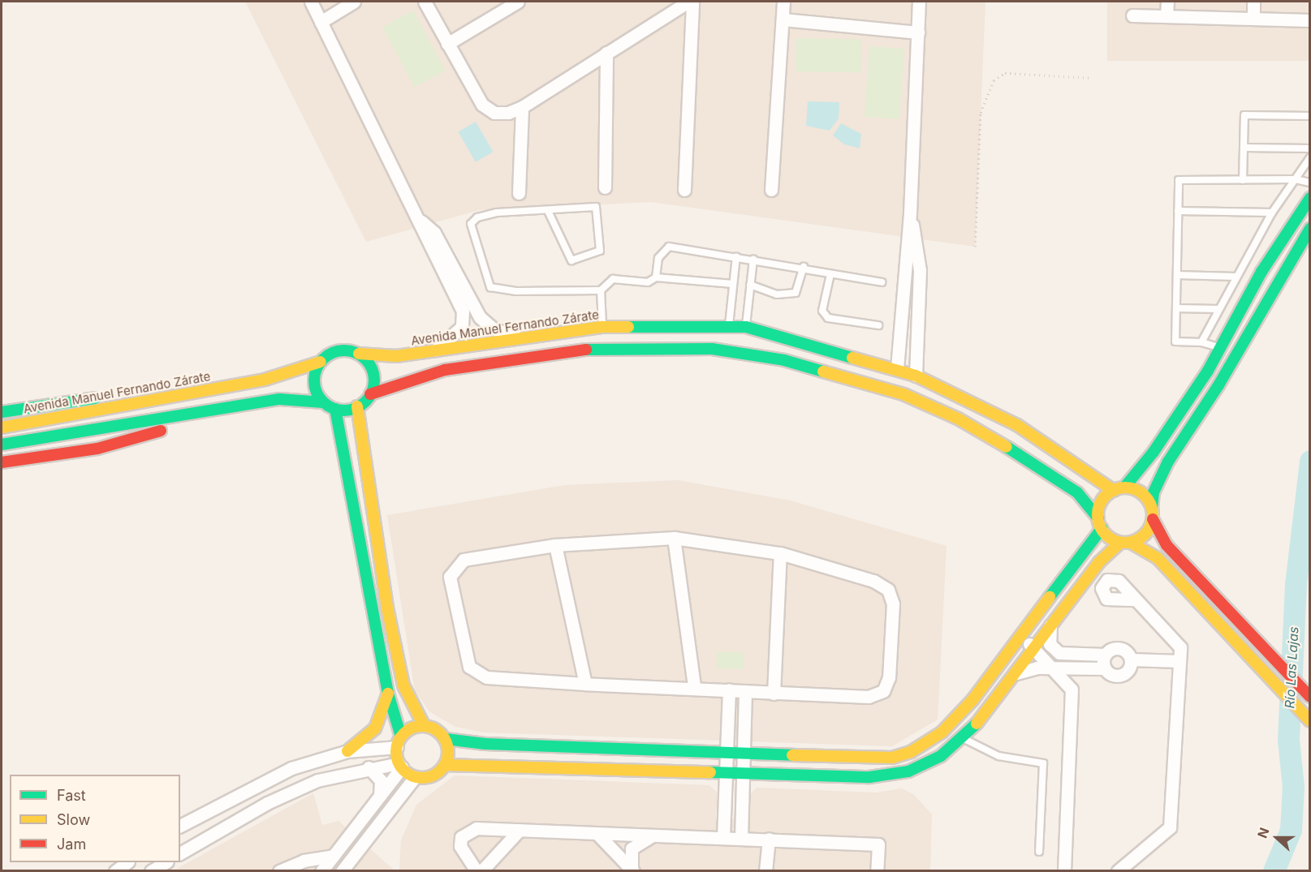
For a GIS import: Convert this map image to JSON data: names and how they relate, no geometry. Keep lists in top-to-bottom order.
{
  "streets": {
    "main road": ["Avenida Manuel Fernando Zárate"]
  },
  "water": ["Río Las Lajas"],
  "legend": ["Fast", "Slow", "Jam"],
  "north": "left"
}
